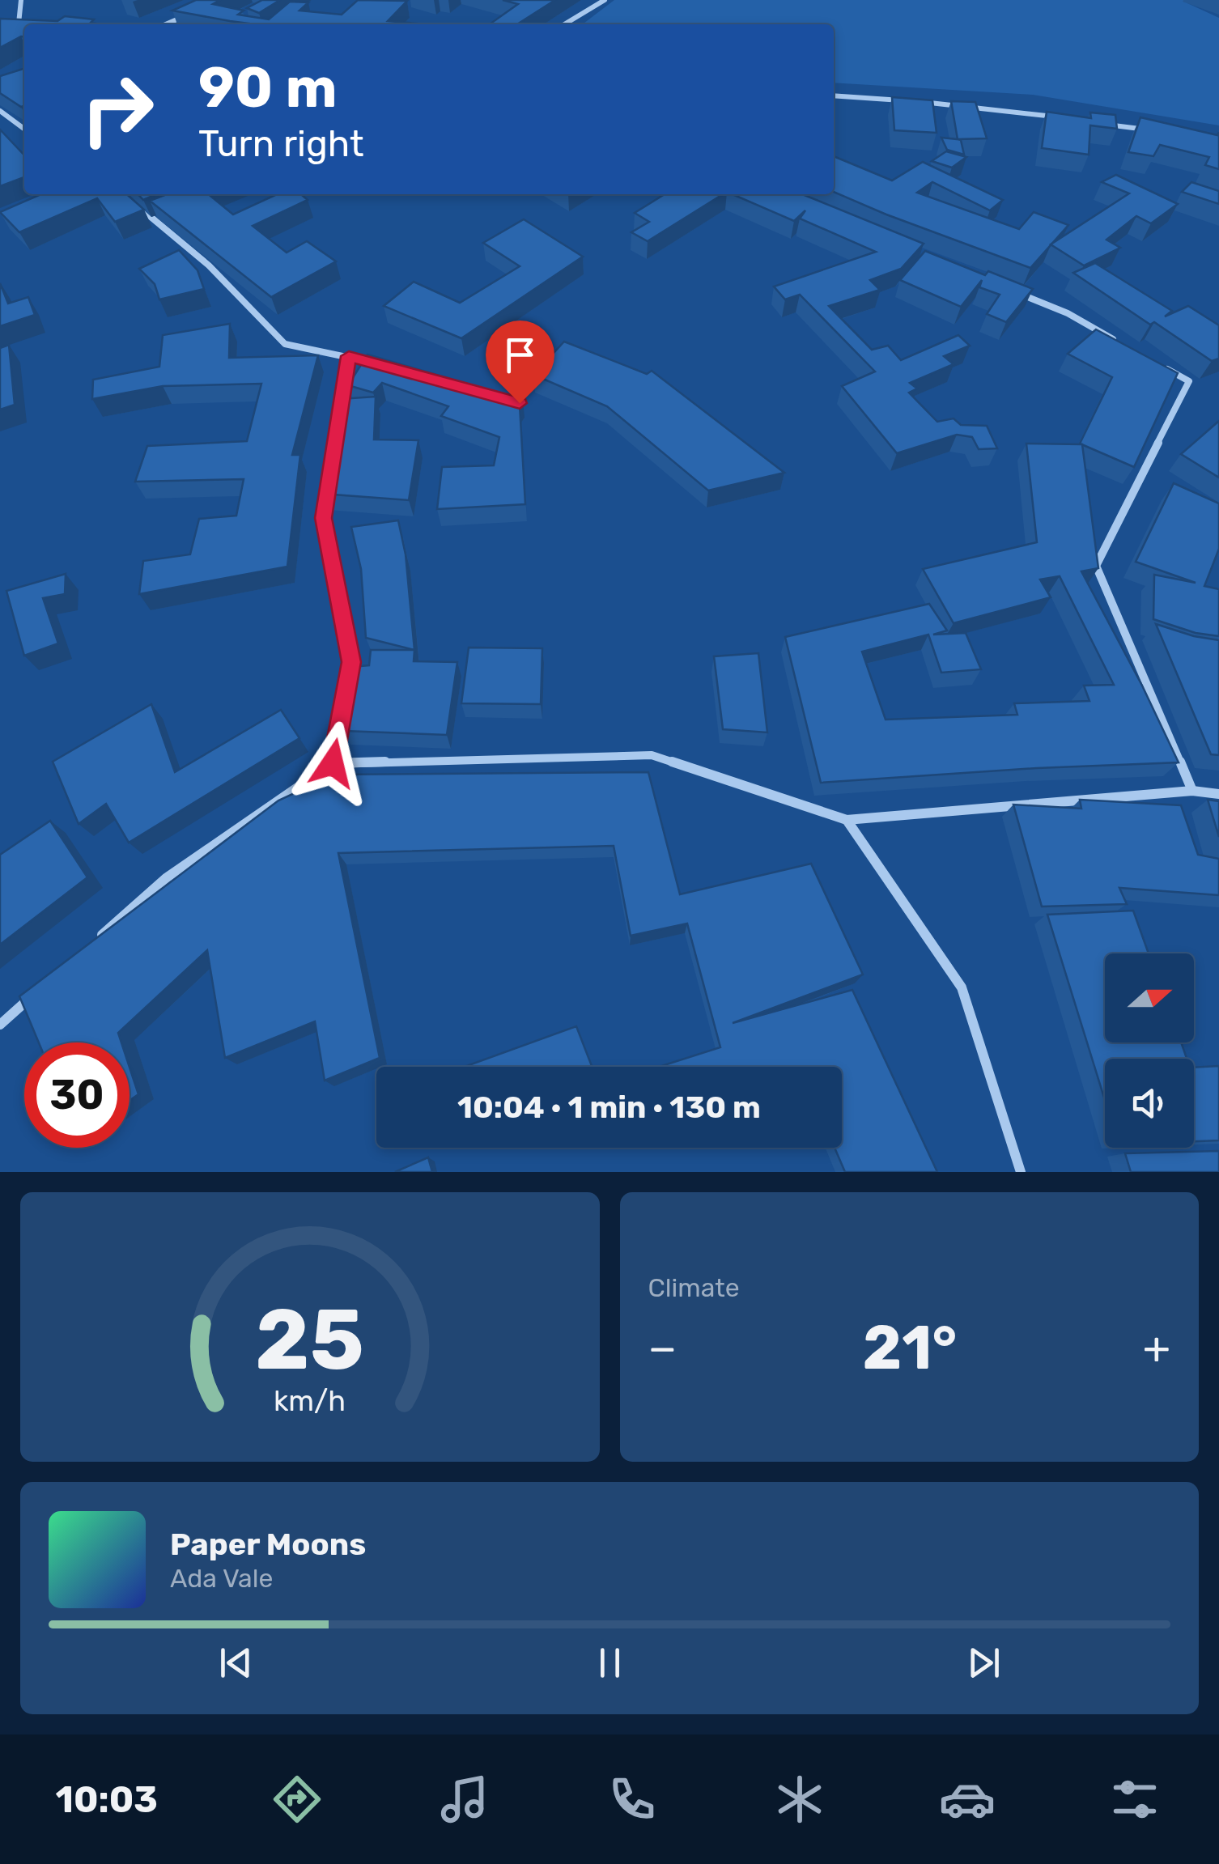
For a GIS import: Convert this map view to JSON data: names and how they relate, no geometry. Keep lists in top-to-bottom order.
{
  "north": "right",
  "page": {
    "turn": ["90 m", "Turn right"],
    "limit": "30",
    "trip": "10:04 · 1 min · 130 m",
    "tile": "Climate",
    "heat": ["−", "21°", "+"],
    "song": ["Paper Moons", "Ada Vale"],
    "tabs": "10:03",
    "gauge": ["25", "km/h"]
  }
}
